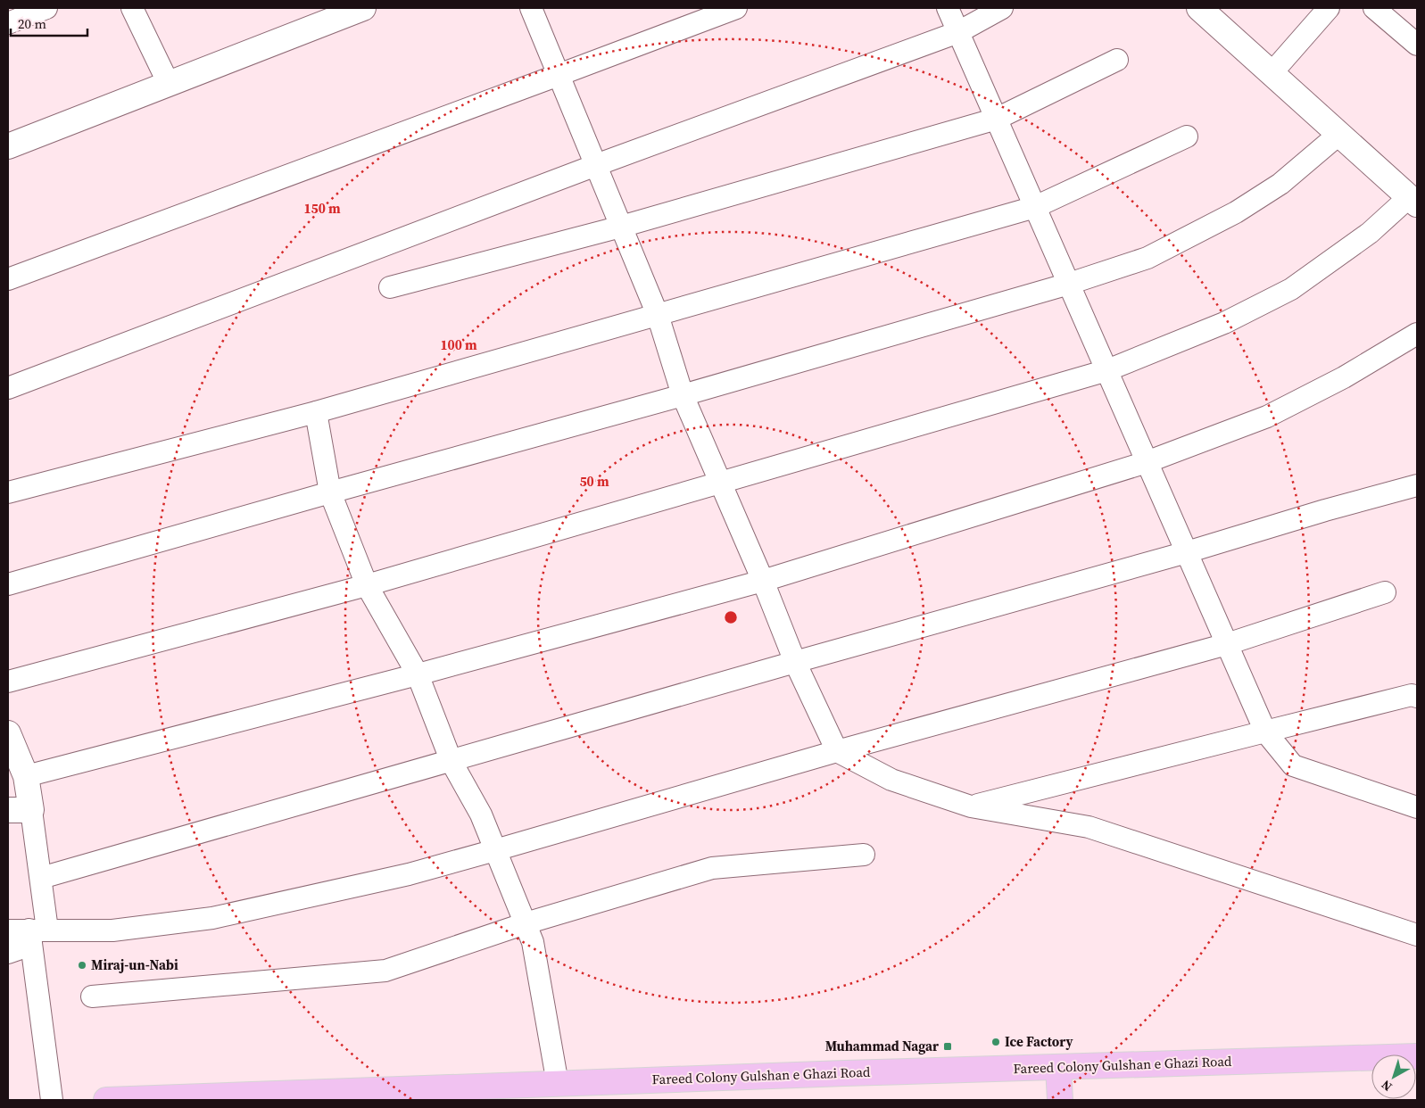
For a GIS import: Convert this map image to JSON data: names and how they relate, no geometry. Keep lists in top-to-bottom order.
{
  "streets": {
    "main road": ["Fareed Colony Gulshan e Ghazi Road"]
  },
  "places": {
    "other": ["Miraj-un-Nabi", "Ice Factory"],
    "transit": ["Muhammad Nagar"]
  },
  "scale_bar": "20 m",
  "north": "bottom left",
  "rings": ["150 m", "100 m", "50 m"]
}
